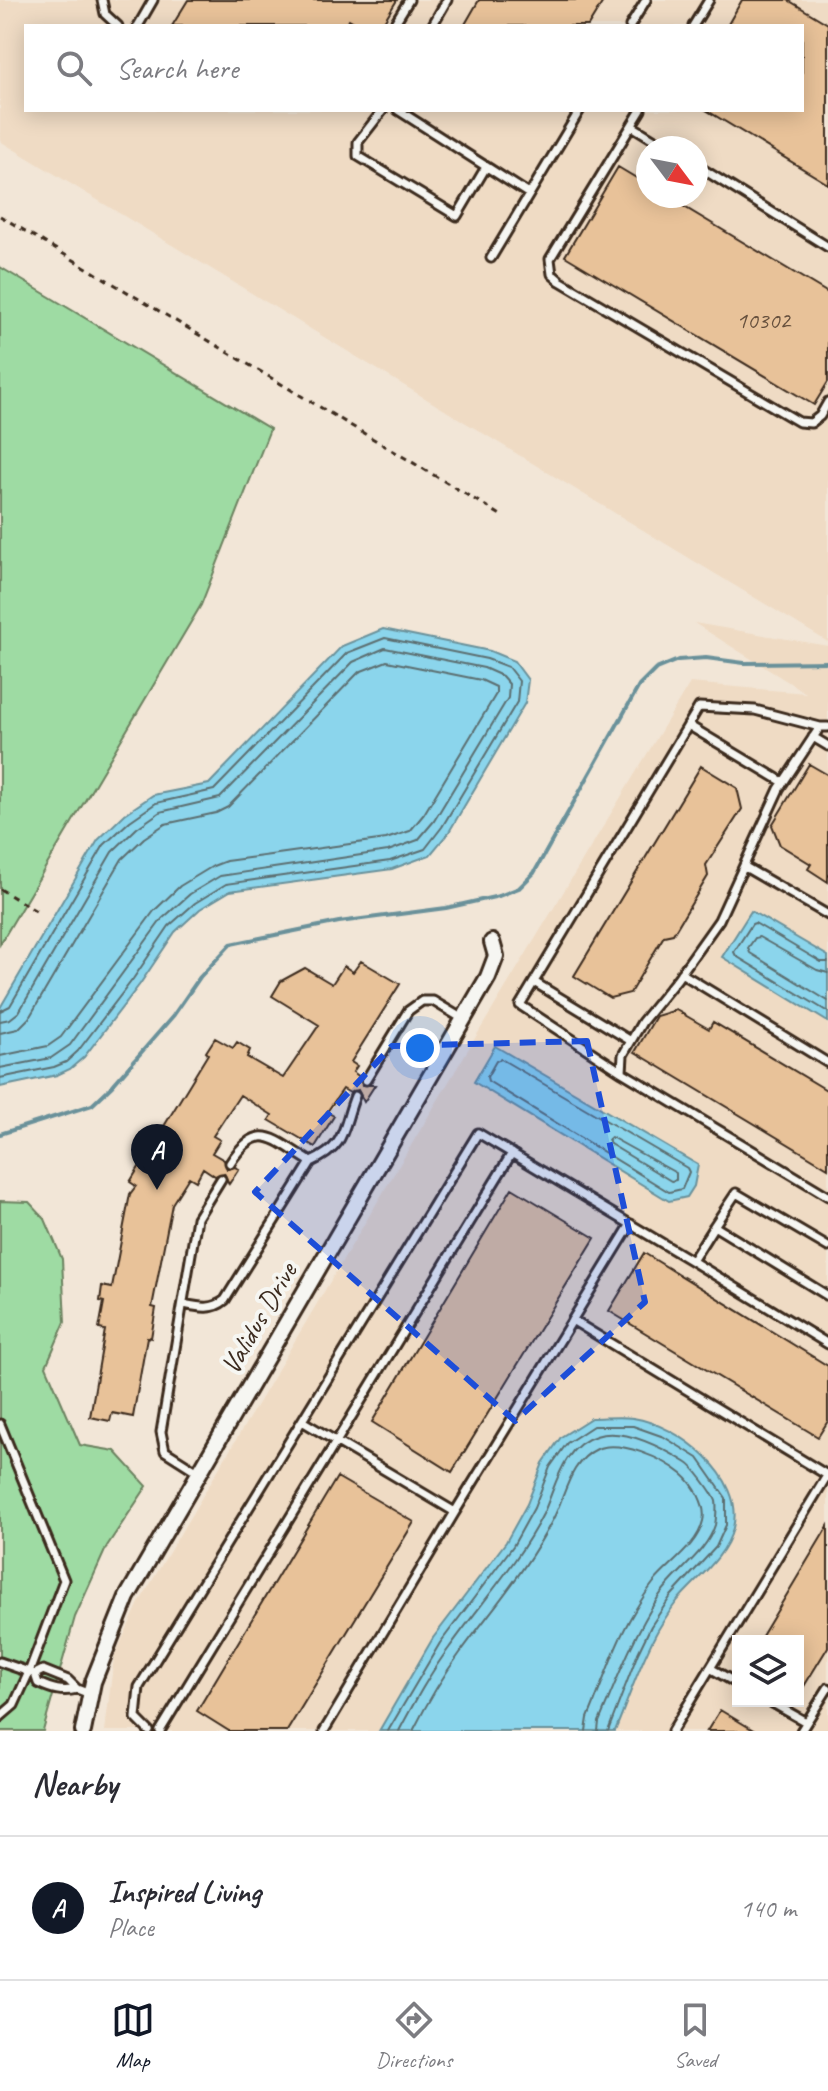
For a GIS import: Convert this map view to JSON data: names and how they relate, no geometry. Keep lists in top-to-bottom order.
{
  "streets": {
    "street": ["Validus Drive"]
  },
  "house_numbers": ["10302"],
  "north": "bottom right",
  "page": {
    "search": "Search here",
    "pins": "A",
    "heading": "Nearby",
    "list": [
      {
        "mark": "A",
        "name": "Inspired Living",
        "note": "Place",
        "value": "140 m"
      }
    ],
    "nav": ["Map", "Directions", "Saved"]
  }
}
